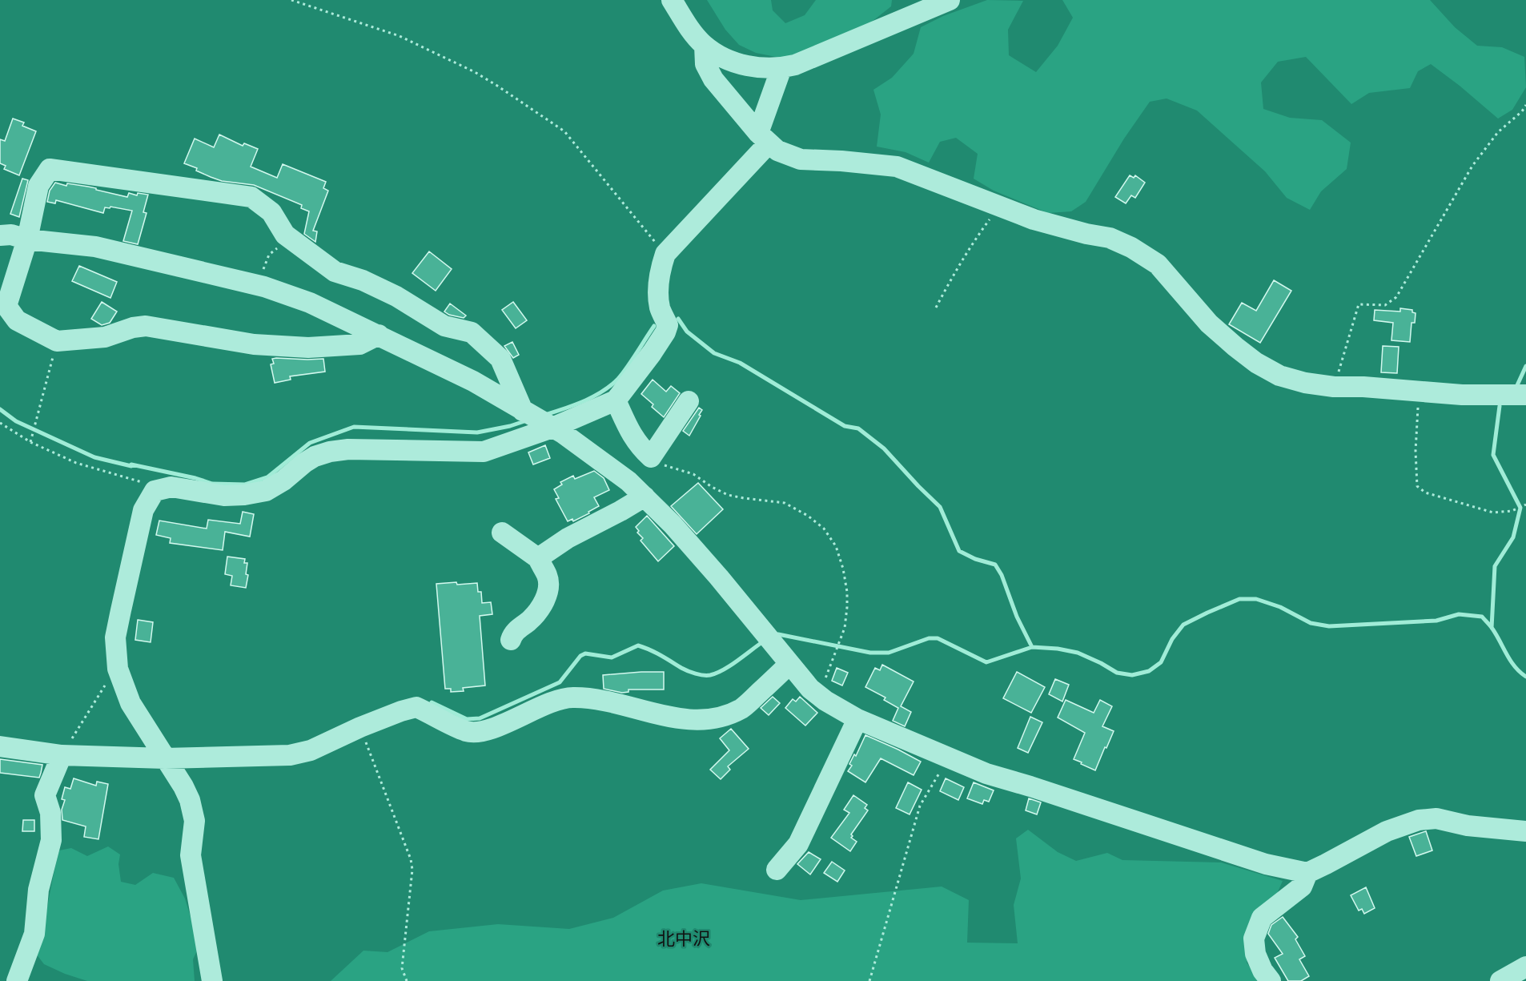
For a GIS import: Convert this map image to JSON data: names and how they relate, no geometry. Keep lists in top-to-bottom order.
{
  "districts": ["北中沢"]
}
